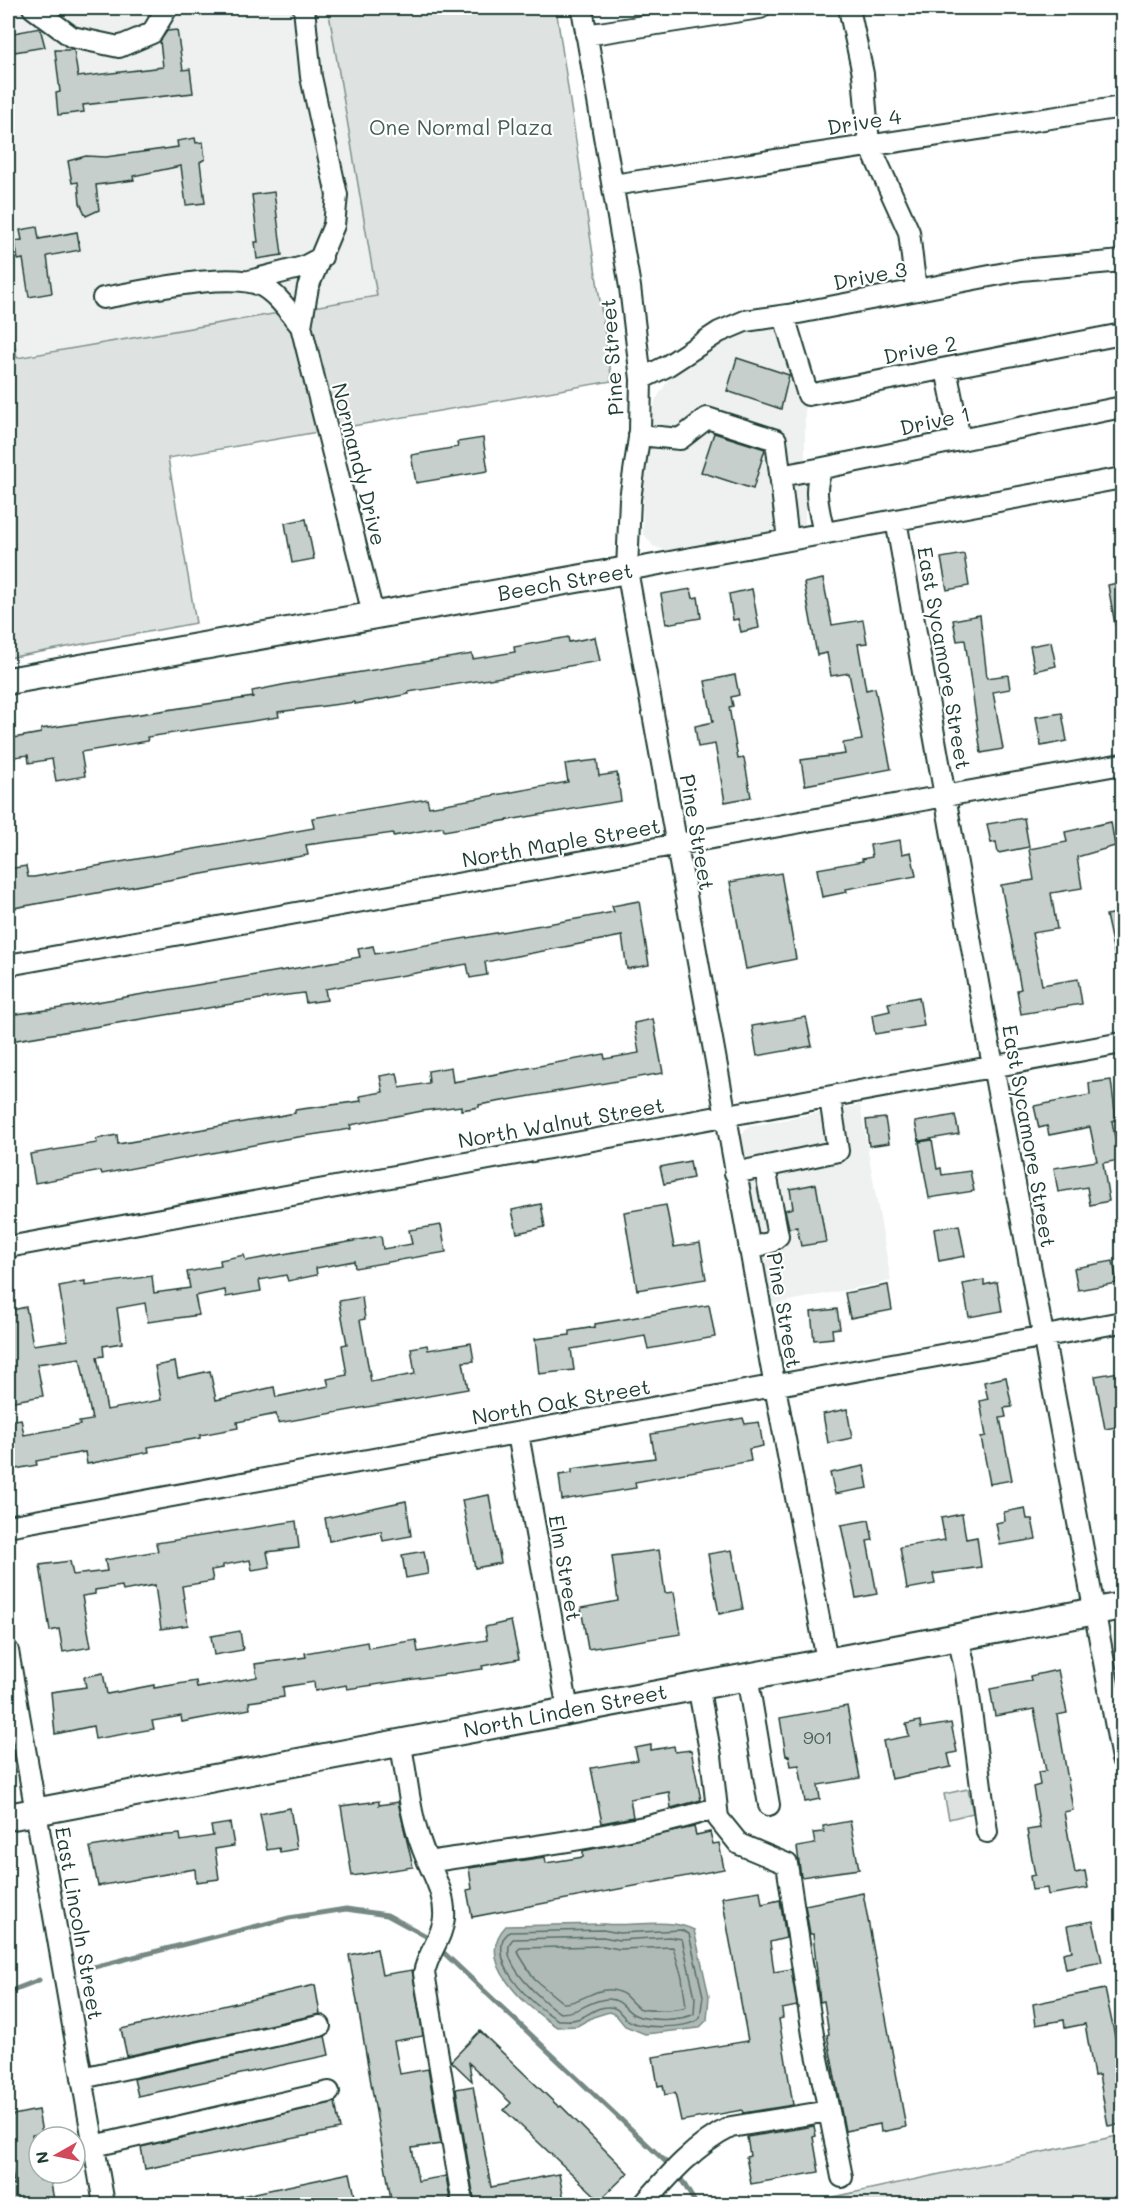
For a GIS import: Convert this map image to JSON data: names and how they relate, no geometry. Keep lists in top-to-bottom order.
{
  "streets": {
    "main road": ["Beech Street", "North Linden Street"],
    "street": [
      "Drive 4",
      "Drive 3",
      "Drive 2",
      "Pine Street",
      "Drive 1",
      "Normandy Drive",
      "East Sycamore Street",
      "North Maple Street",
      "North Walnut Street",
      "North Oak Street",
      "Elm Street",
      "East Lincoln Street"
    ]
  },
  "crossings": [
    ["Drive 4", "Pine Street"],
    ["Drive 3", "Drive 2"],
    ["Drive 3", "Pine Street"],
    ["Pine Street", "Beech Street"],
    ["Pine Street", "North Maple Street"],
    ["Pine Street", "North Walnut Street"],
    ["Pine Street", "North Oak Street"],
    ["Pine Street", "North Linden Street"],
    ["Normandy Drive", "Beech Street"],
    ["Beech Street", "East Sycamore Street"],
    ["East Sycamore Street", "North Maple Street"],
    ["East Sycamore Street", "North Walnut Street"],
    ["East Sycamore Street", "North Oak Street"],
    ["East Sycamore Street", "North Linden Street"],
    ["North Oak Street", "Elm Street"],
    ["Elm Street", "North Linden Street"],
    ["North Linden Street", "East Lincoln Street"]
  ],
  "parks": ["One Normal Plaza"],
  "house_numbers": ["901"],
  "north": "left"
}
